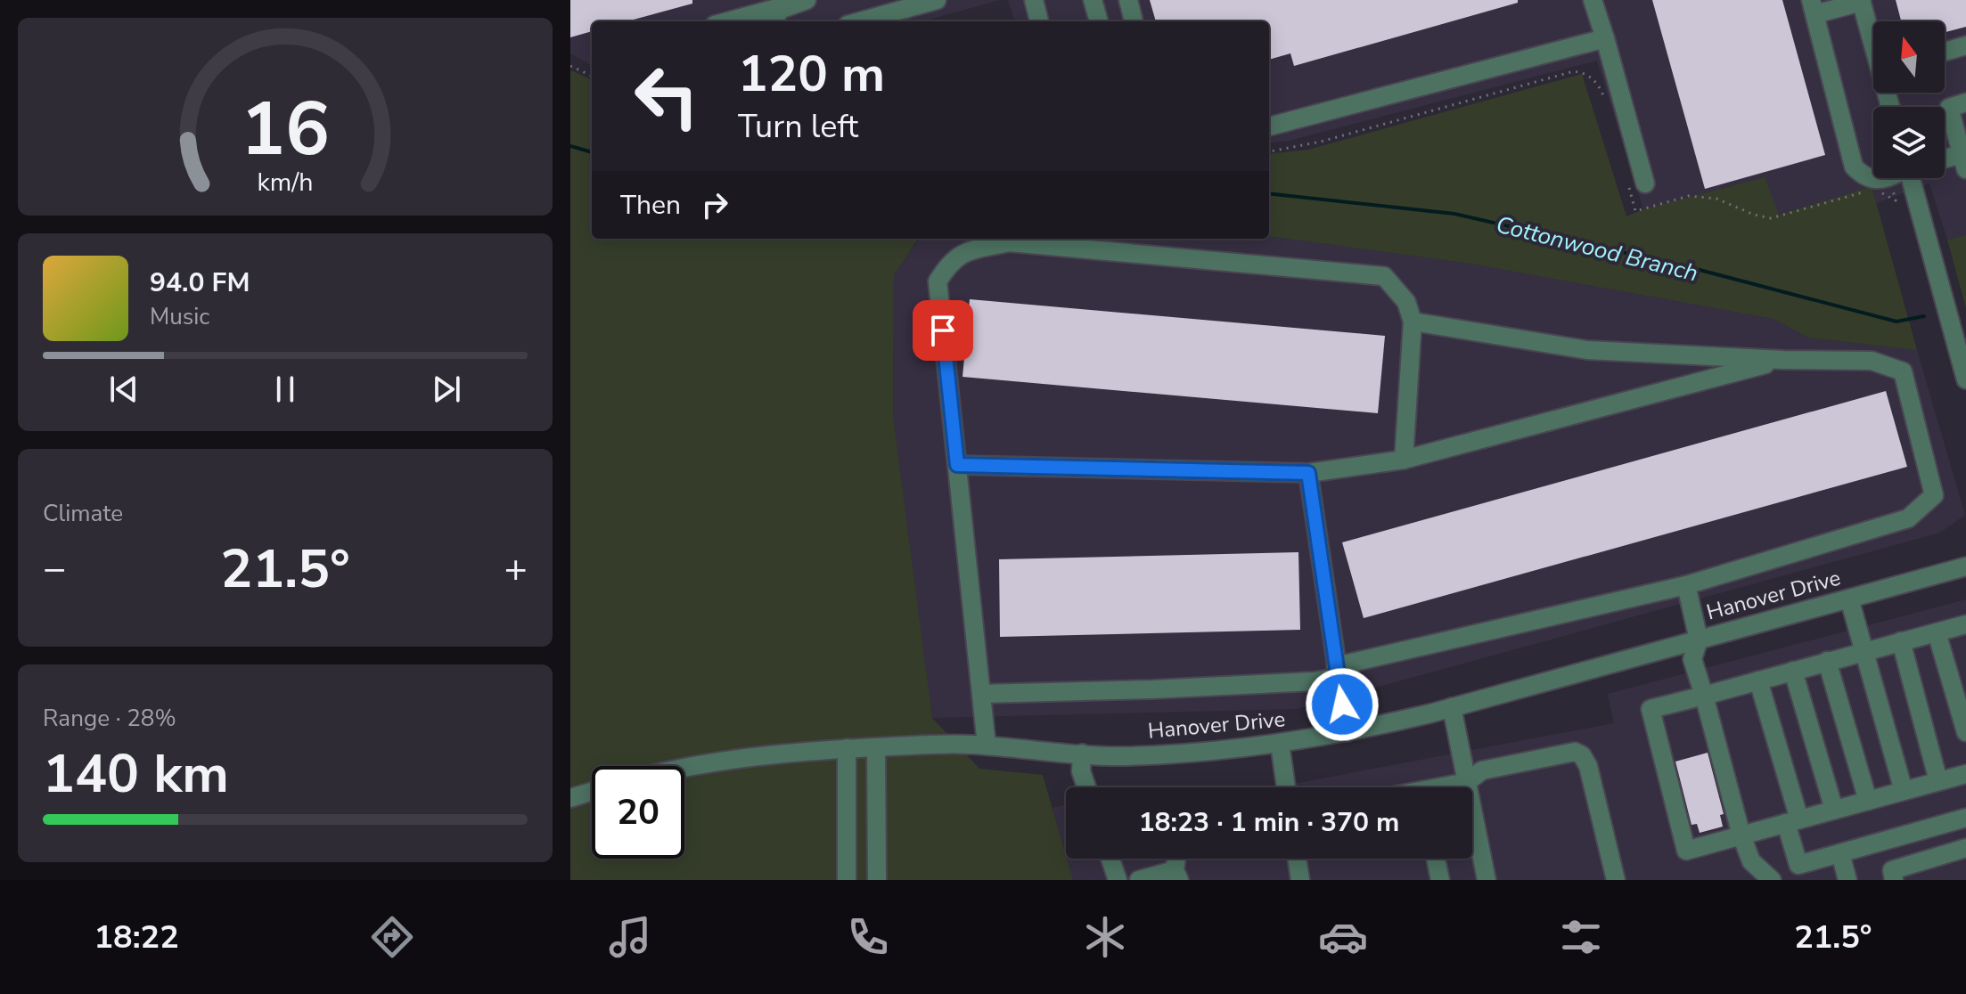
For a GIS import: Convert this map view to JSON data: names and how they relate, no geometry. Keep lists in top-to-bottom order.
{
  "streets": {
    "street": ["Hanover Drive"]
  },
  "water": ["Cottonwood Branch"],
  "north": "top",
  "page": {
    "turn": ["120 m", "Turn left"],
    "then": "Then",
    "song": ["94.0 FM", "Music"],
    "tile": [
      "Climate",
      ["Range · 28%", "140 km"]
    ],
    "heat": ["−", "21.5°", "+"],
    "limit": "20",
    "trip": "18:23 · 1 min · 370 m",
    "tabs": ["18:22", "21.5°"],
    "gauge": ["16", "km/h"]
  }
}
